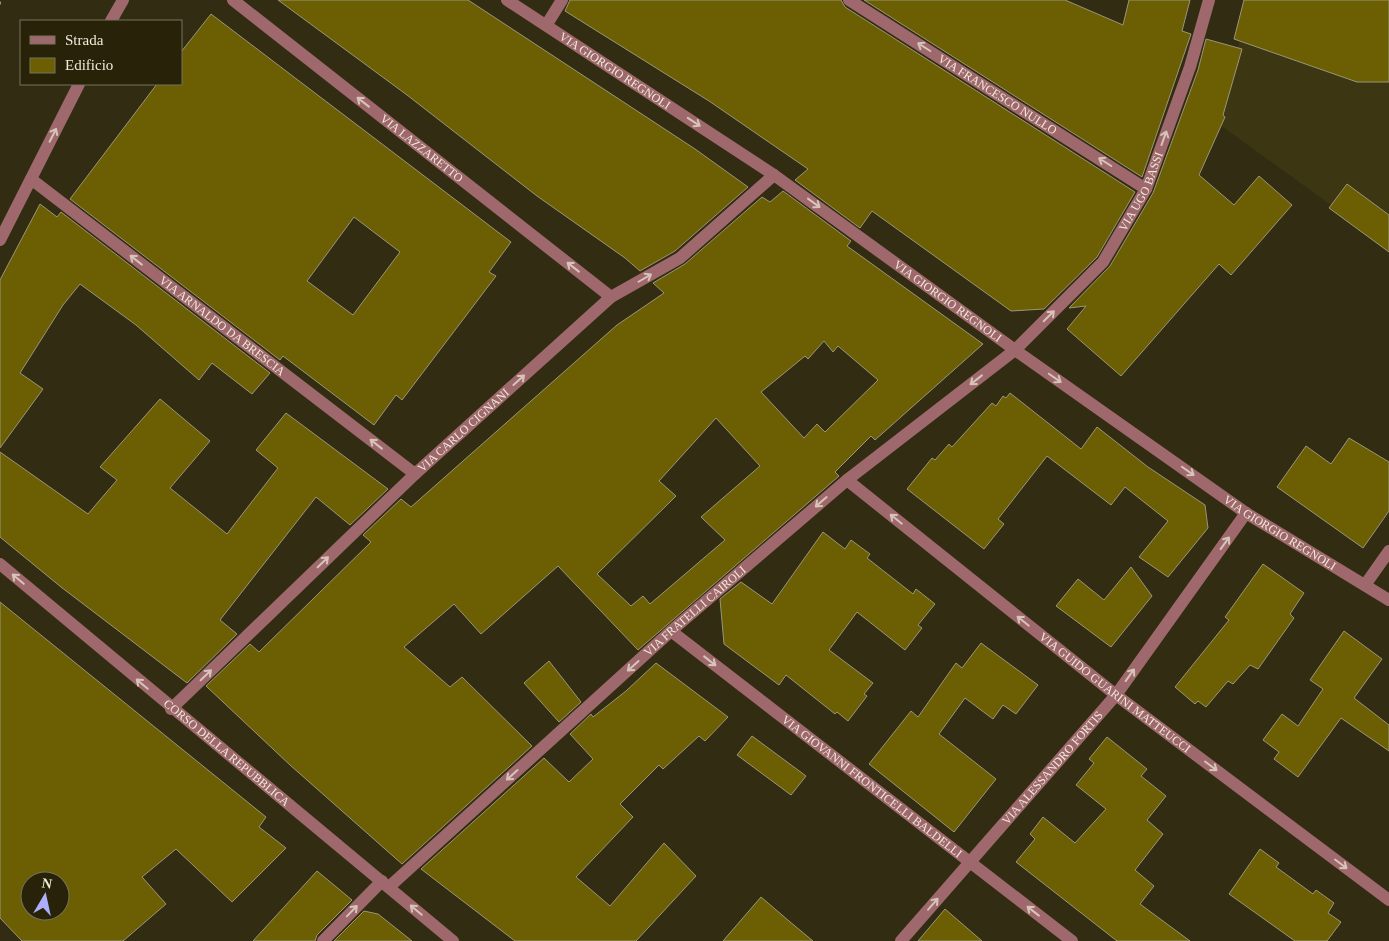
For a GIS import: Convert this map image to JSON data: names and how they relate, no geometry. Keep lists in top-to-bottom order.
{
  "streets": {
    "street": [
      "VIA GIORGIO REGNOLI",
      "VIA FRANCESCO NULLO",
      "VIA LAZZARETTO",
      "VIA UGO BASSI",
      "VIA ARNALDO DA BRESCIA",
      "VIA CARLO CIGNANI",
      "VIA FRATELLI CAIROLI",
      "VIA GUIDO GUARINI MATTEUCCI",
      "CORSO DELLA REPUBBLICA",
      "VIA ALESSANDRO FORTIS",
      "VIA GIOVANNI FRONTICELLI BALDELLI"
    ]
  },
  "crossings": [
    ["VIA GIORGIO REGNOLI", "VIA UGO BASSI"],
    ["VIA GIORGIO REGNOLI", "VIA CARLO CIGNANI"],
    ["VIA GIORGIO REGNOLI", "VIA FRATELLI CAIROLI"],
    ["VIA GIORGIO REGNOLI", "VIA ALESSANDRO FORTIS"],
    ["VIA FRANCESCO NULLO", "VIA UGO BASSI"],
    ["VIA LAZZARETTO", "VIA CARLO CIGNANI"],
    ["VIA UGO BASSI", "VIA FRATELLI CAIROLI"],
    ["VIA ARNALDO DA BRESCIA", "VIA CARLO CIGNANI"],
    ["VIA CARLO CIGNANI", "CORSO DELLA REPUBBLICA"],
    ["VIA FRATELLI CAIROLI", "VIA GUIDO GUARINI MATTEUCCI"],
    ["VIA FRATELLI CAIROLI", "CORSO DELLA REPUBBLICA"],
    ["VIA FRATELLI CAIROLI", "VIA GIOVANNI FRONTICELLI BALDELLI"],
    ["VIA GUIDO GUARINI MATTEUCCI", "VIA ALESSANDRO FORTIS"],
    ["VIA ALESSANDRO FORTIS", "VIA GIOVANNI FRONTICELLI BALDELLI"]
  ],
  "one_way": [
    "VIA GIORGIO REGNOLI",
    "VIA FRANCESCO NULLO",
    "VIA LAZZARETTO",
    "VIA UGO BASSI",
    "VIA ARNALDO DA BRESCIA",
    "VIA CARLO CIGNANI",
    "VIA FRATELLI CAIROLI",
    "CORSO DELLA REPUBBLICA",
    "VIA ALESSANDRO FORTIS"
  ],
  "legend": ["Strada", "Edificio"],
  "north": "top"
}
